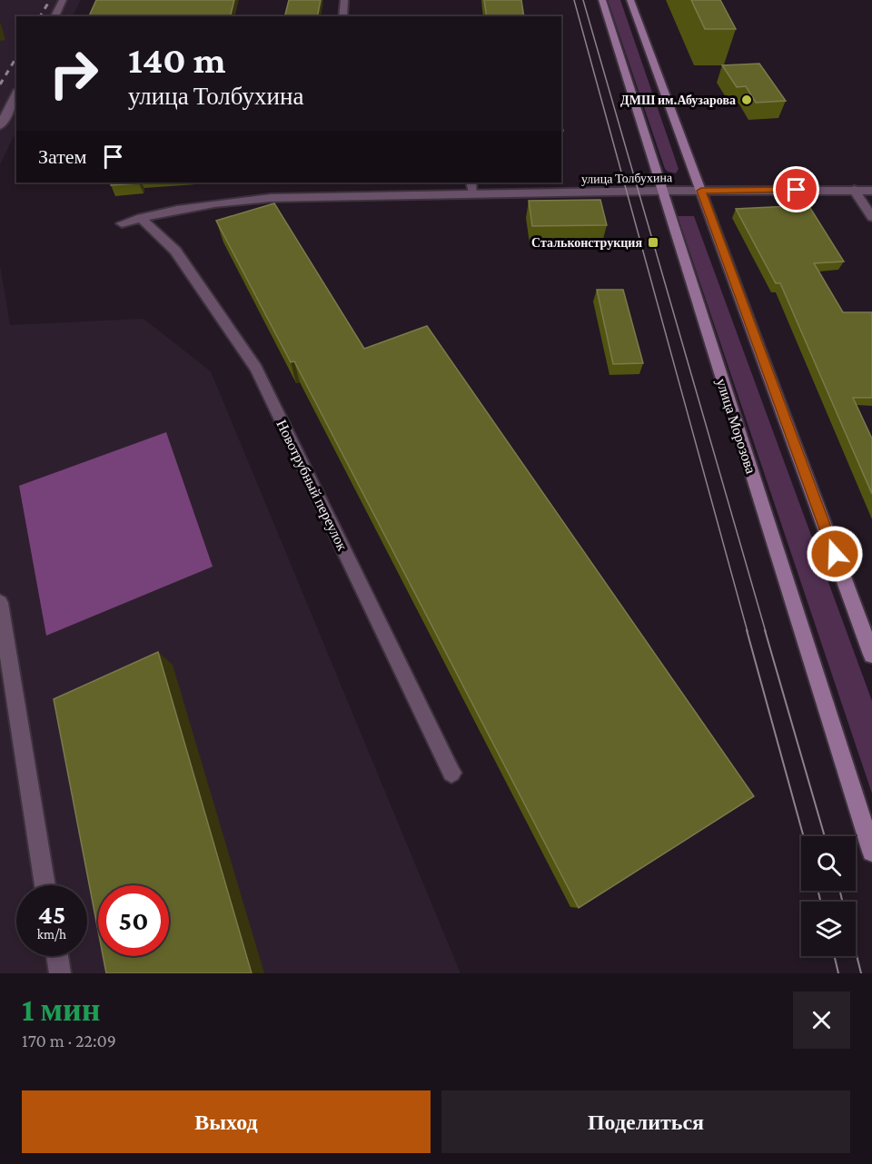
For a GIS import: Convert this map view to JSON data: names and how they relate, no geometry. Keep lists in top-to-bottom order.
{
  "streets": {
    "main road": ["улица Морозова"],
    "street": ["улица Толбухина", "Новотрубный переулок"]
  },
  "crossings": [
    ["улица Толбухина", "улица Морозова"],
    ["улица Толбухина", "Новотрубный переулок"]
  ],
  "places": {
    "other": ["ДМШ им.Абузарова"],
    "transit": ["Стальконструкция"]
  },
  "page": {
    "turn": ["140 m", "улица Толбухина"],
    "then": "Затем",
    "speed": "45 km/h",
    "limit": "50",
    "heading": ["1 мин", "170 m · 22:09"],
    "buttons": ["Выход", "Поделиться"]
  }
}
